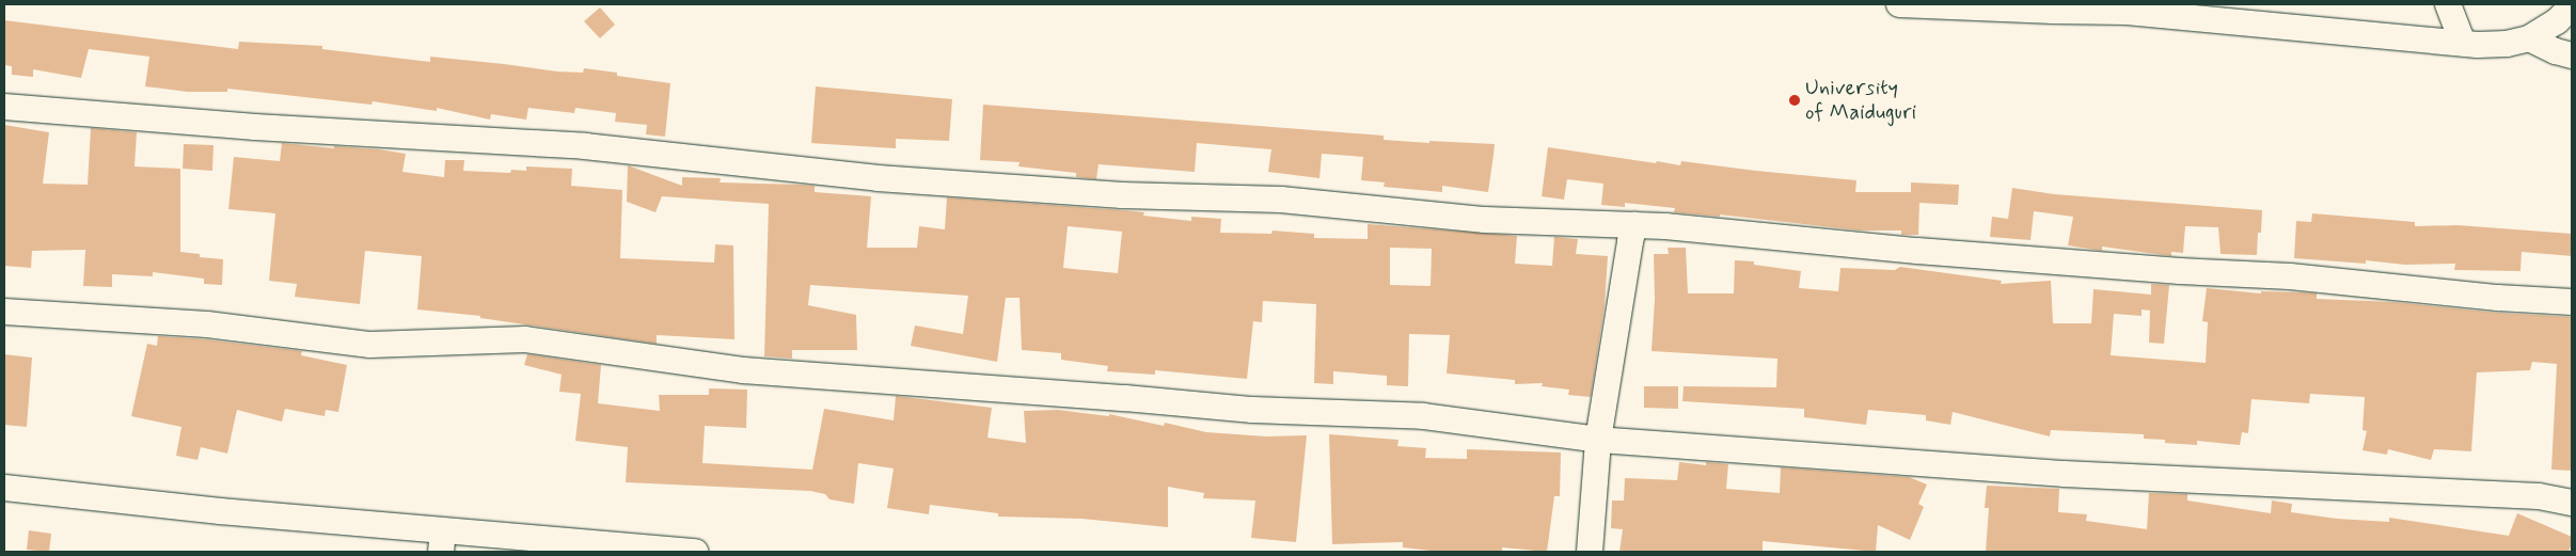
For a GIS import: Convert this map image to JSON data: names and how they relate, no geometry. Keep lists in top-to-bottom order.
{
  "places": ["University of Maiduguri"]
}
